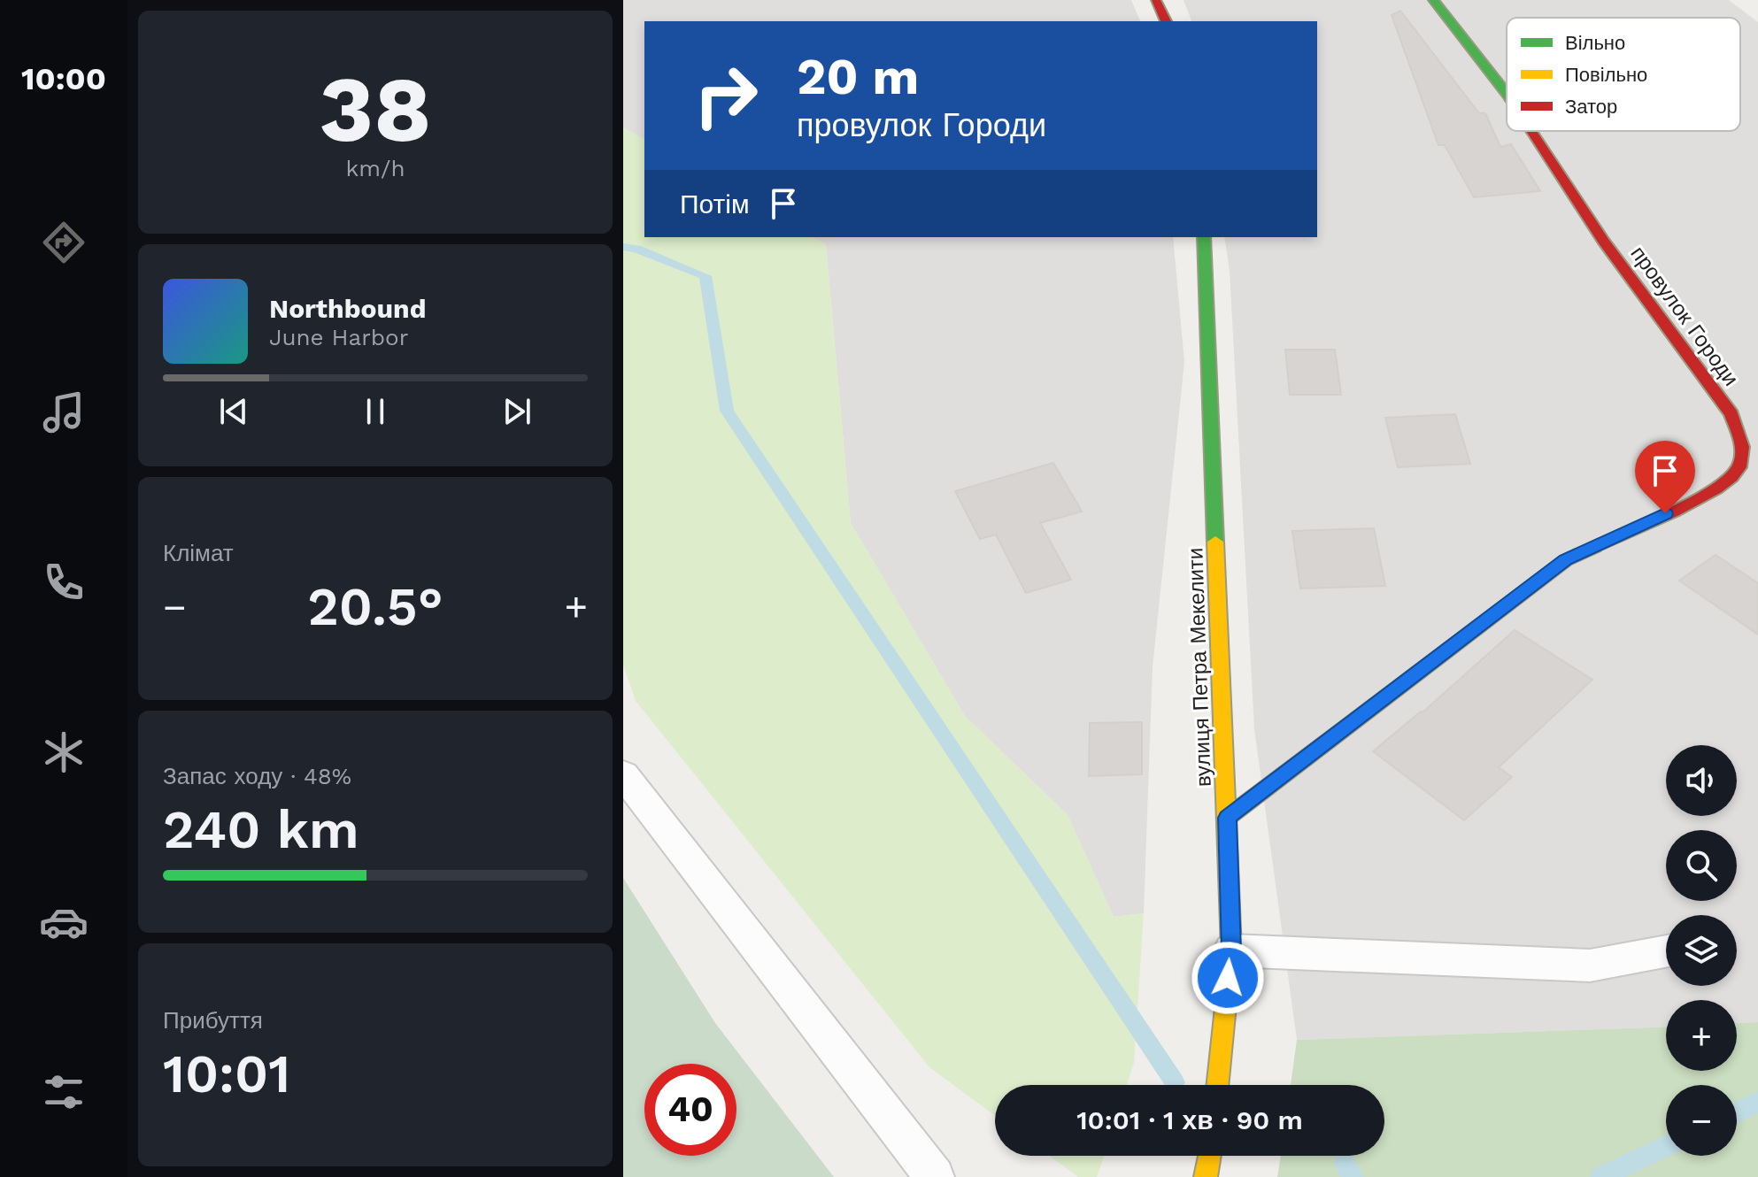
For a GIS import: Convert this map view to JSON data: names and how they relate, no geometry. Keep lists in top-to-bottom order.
{
  "streets": {
    "street": ["провулок Городи", "вулиця Петра Мекелити"]
  },
  "crossings": [
    ["провулок Городи", "вулиця Петра Мекелити"]
  ],
  "legend": ["Вільно", "Повільно", "Затор"],
  "page": {
    "tabs": "10:00",
    "tile": [
      ["38", "km/h"],
      "Клімат",
      ["Запас ходу · 48%", "240 km"],
      ["Прибуття", "10:01"]
    ],
    "turn": ["20 m", "провулок Городи"],
    "then": "Потім",
    "song": ["Northbound", "June Harbor"],
    "heat": ["−", "20.5°", "+"],
    "map_buttons": ["+", "−"],
    "limit": "40",
    "trip": "10:01 · 1 хв · 90 m"
  }
}
